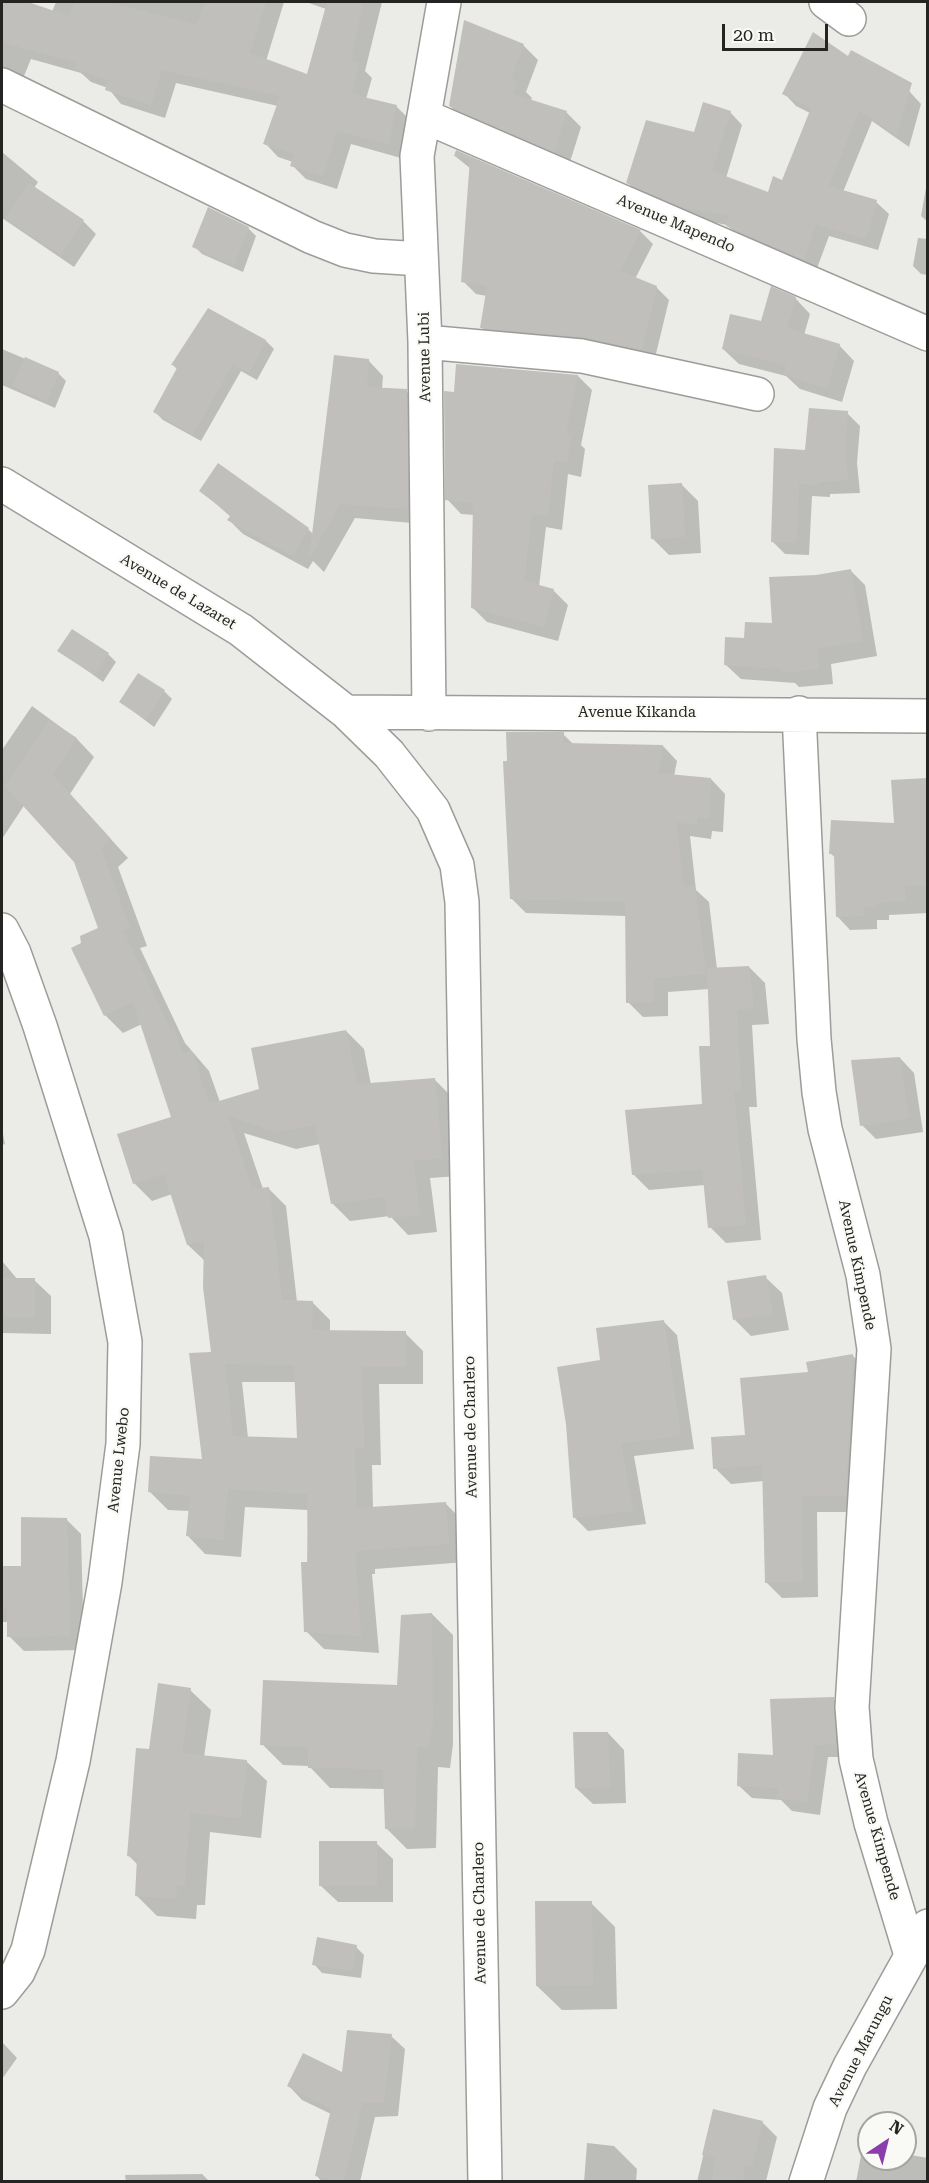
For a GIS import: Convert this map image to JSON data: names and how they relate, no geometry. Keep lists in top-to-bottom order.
{
  "streets": {
    "street": [
      "Avenue Mapendo",
      "Avenue Lubi",
      "Avenue de Lazaret",
      "Avenue Kikanda",
      "Avenue Kimpende",
      "Avenue de Charlero",
      "Avenue Lwebo",
      "Avenue Marungu"
    ]
  },
  "crossings": [
    ["Avenue Mapendo", "Avenue Lubi"],
    ["Avenue Lubi", "Avenue Kikanda"],
    ["Avenue de Lazaret", "Avenue Kikanda"],
    ["Avenue de Lazaret", "Avenue de Charlero"],
    ["Avenue Kikanda", "Avenue Kimpende"],
    ["Avenue Kikanda", "Avenue de Charlero"],
    ["Avenue Kimpende", "Avenue Marungu"]
  ],
  "scale_bar": "20 m",
  "north": "top right"
}
